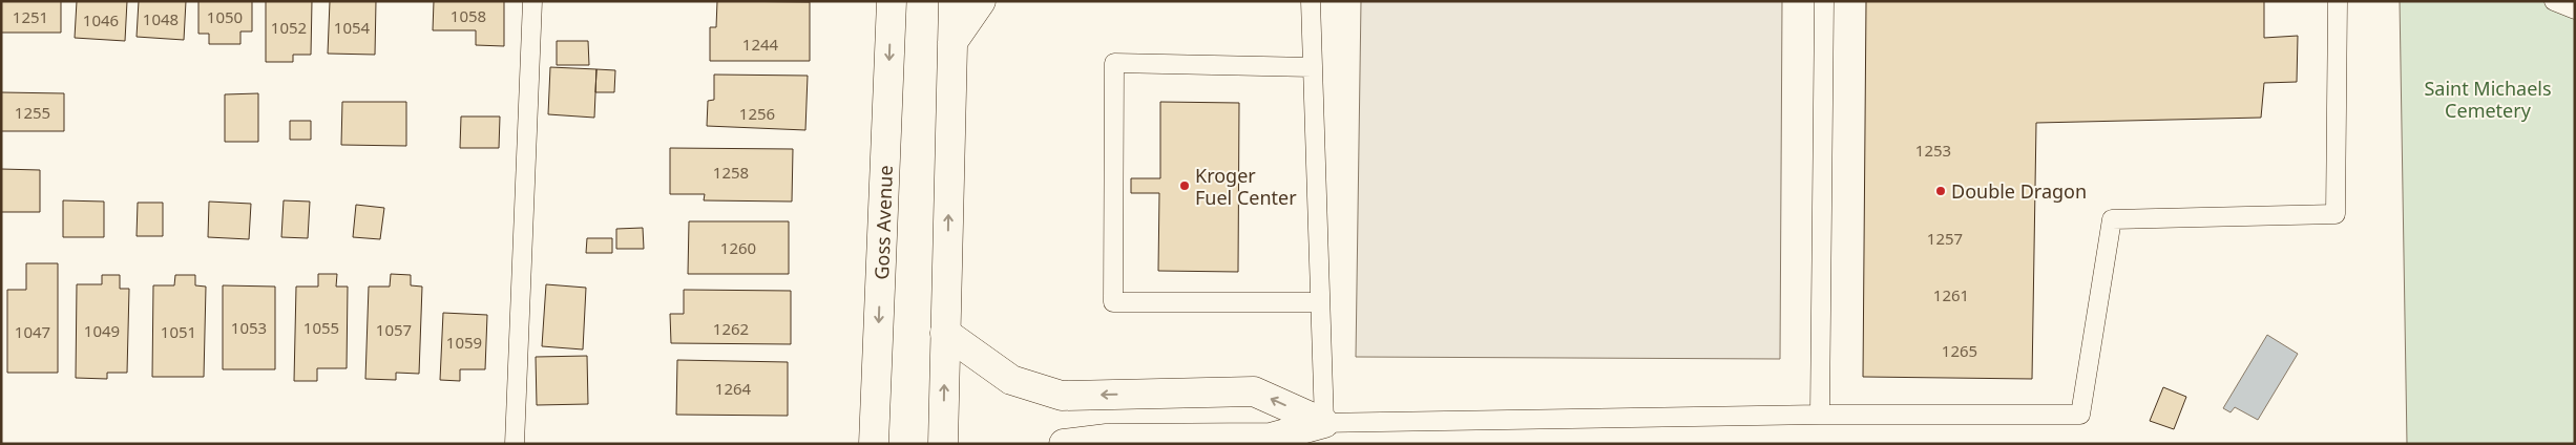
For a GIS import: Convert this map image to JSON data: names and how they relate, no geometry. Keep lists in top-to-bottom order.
{
  "streets": {
    "main road": ["Goss Avenue"]
  },
  "parks": ["Saint Michaels Cemetery"],
  "places": ["Kroger Fuel Center", "Double Dragon"],
  "house_numbers": [
    "1058",
    "1251",
    "1050",
    "1048",
    "1046",
    "1052",
    "1054",
    "1244",
    "1255",
    "1256",
    "1253",
    "1258",
    "1257",
    "1260",
    "1261",
    "1053",
    "1055",
    "1262",
    "1057",
    "1049",
    "1047",
    "1051",
    "1059",
    "1265",
    "1264"
  ]
}
